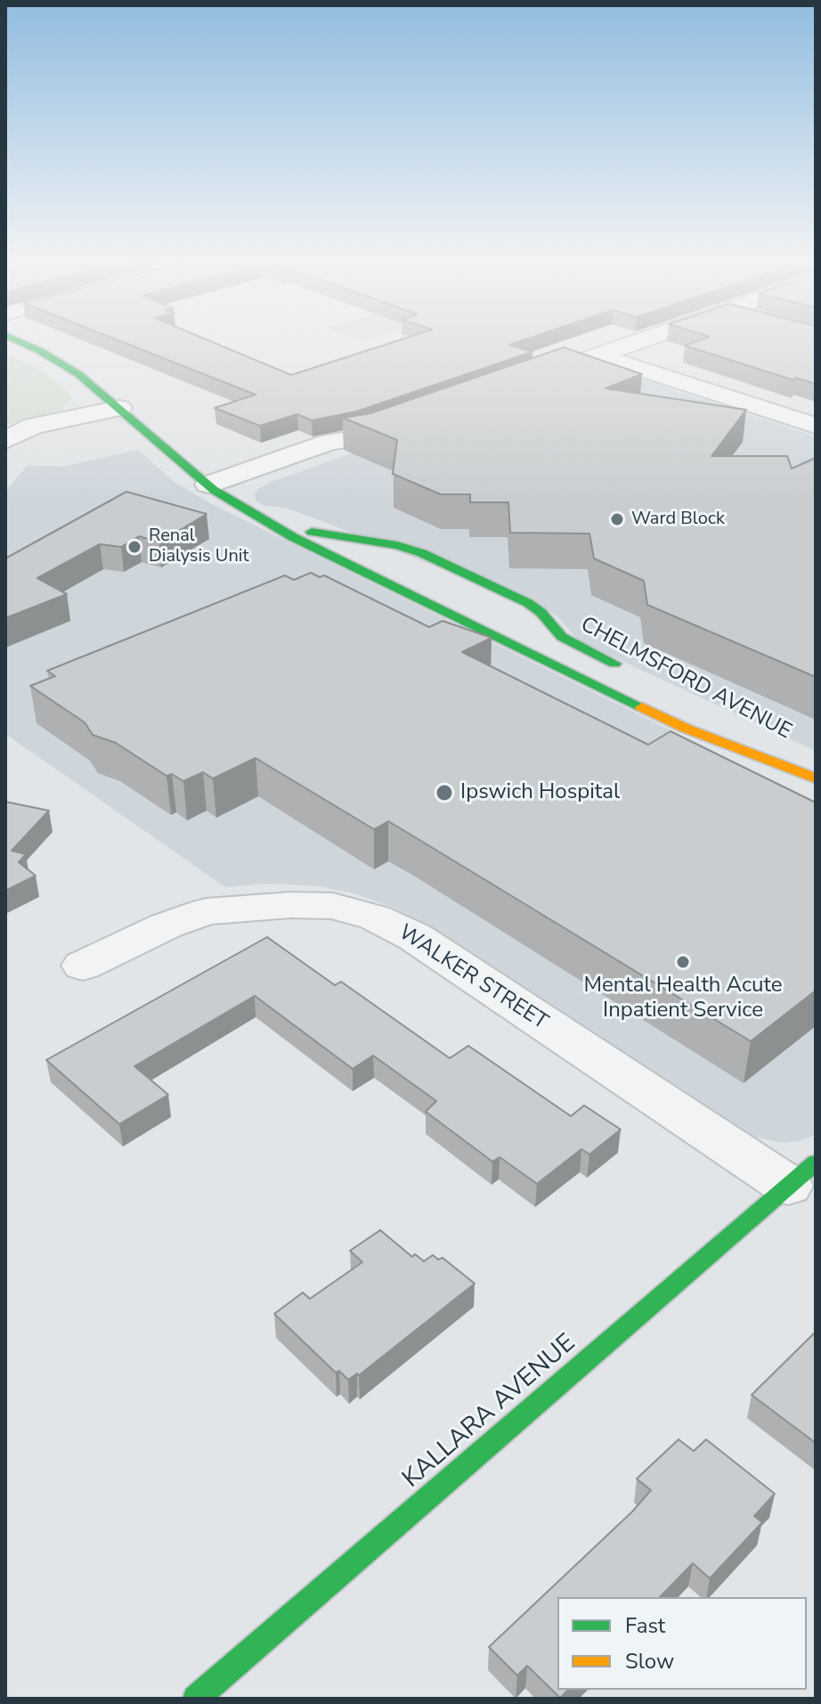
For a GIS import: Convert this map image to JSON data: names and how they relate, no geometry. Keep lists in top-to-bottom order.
{
  "streets": {
    "street": ["CHELMSFORD AVENUE", "WALKER STREET", "KALLARA AVENUE"]
  },
  "crossings": [
    ["WALKER STREET", "KALLARA AVENUE"]
  ],
  "places": [
    "Ward Block",
    "Renal Dialysis Unit",
    "Ipswich Hospital",
    "Mental Health Acute Inpatient Service"
  ],
  "legend": ["Fast", "Slow"]
}
